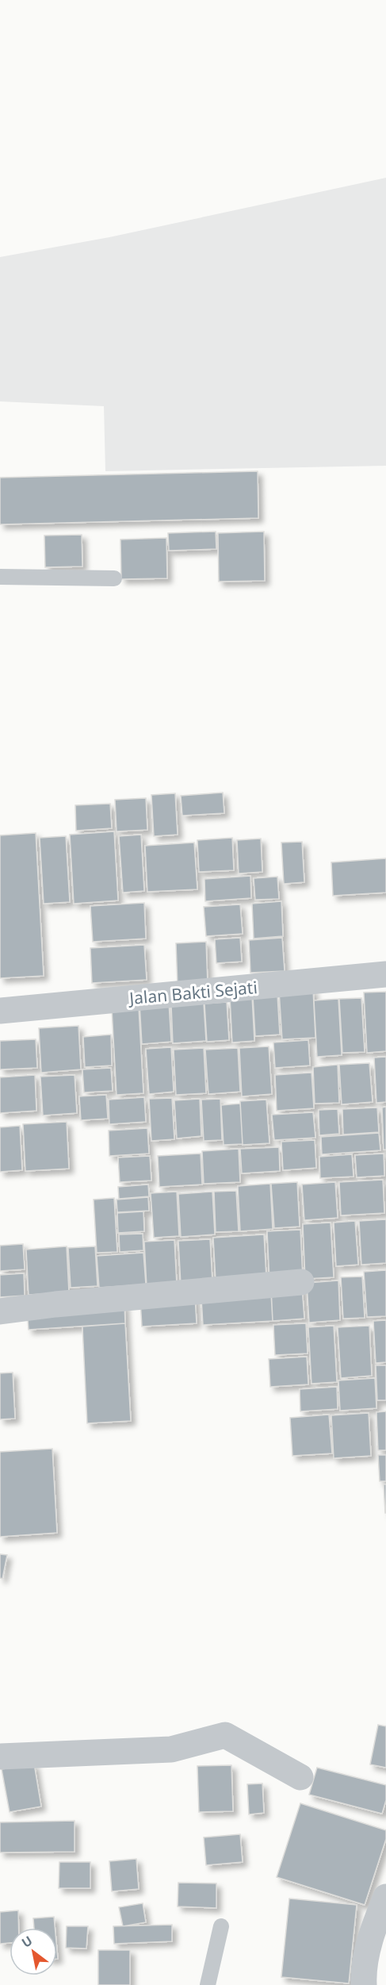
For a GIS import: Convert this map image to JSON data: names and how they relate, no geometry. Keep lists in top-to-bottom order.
{
  "streets": {
    "street": ["Jalan Bakti Sejati"]
  },
  "north": "top left"
}
